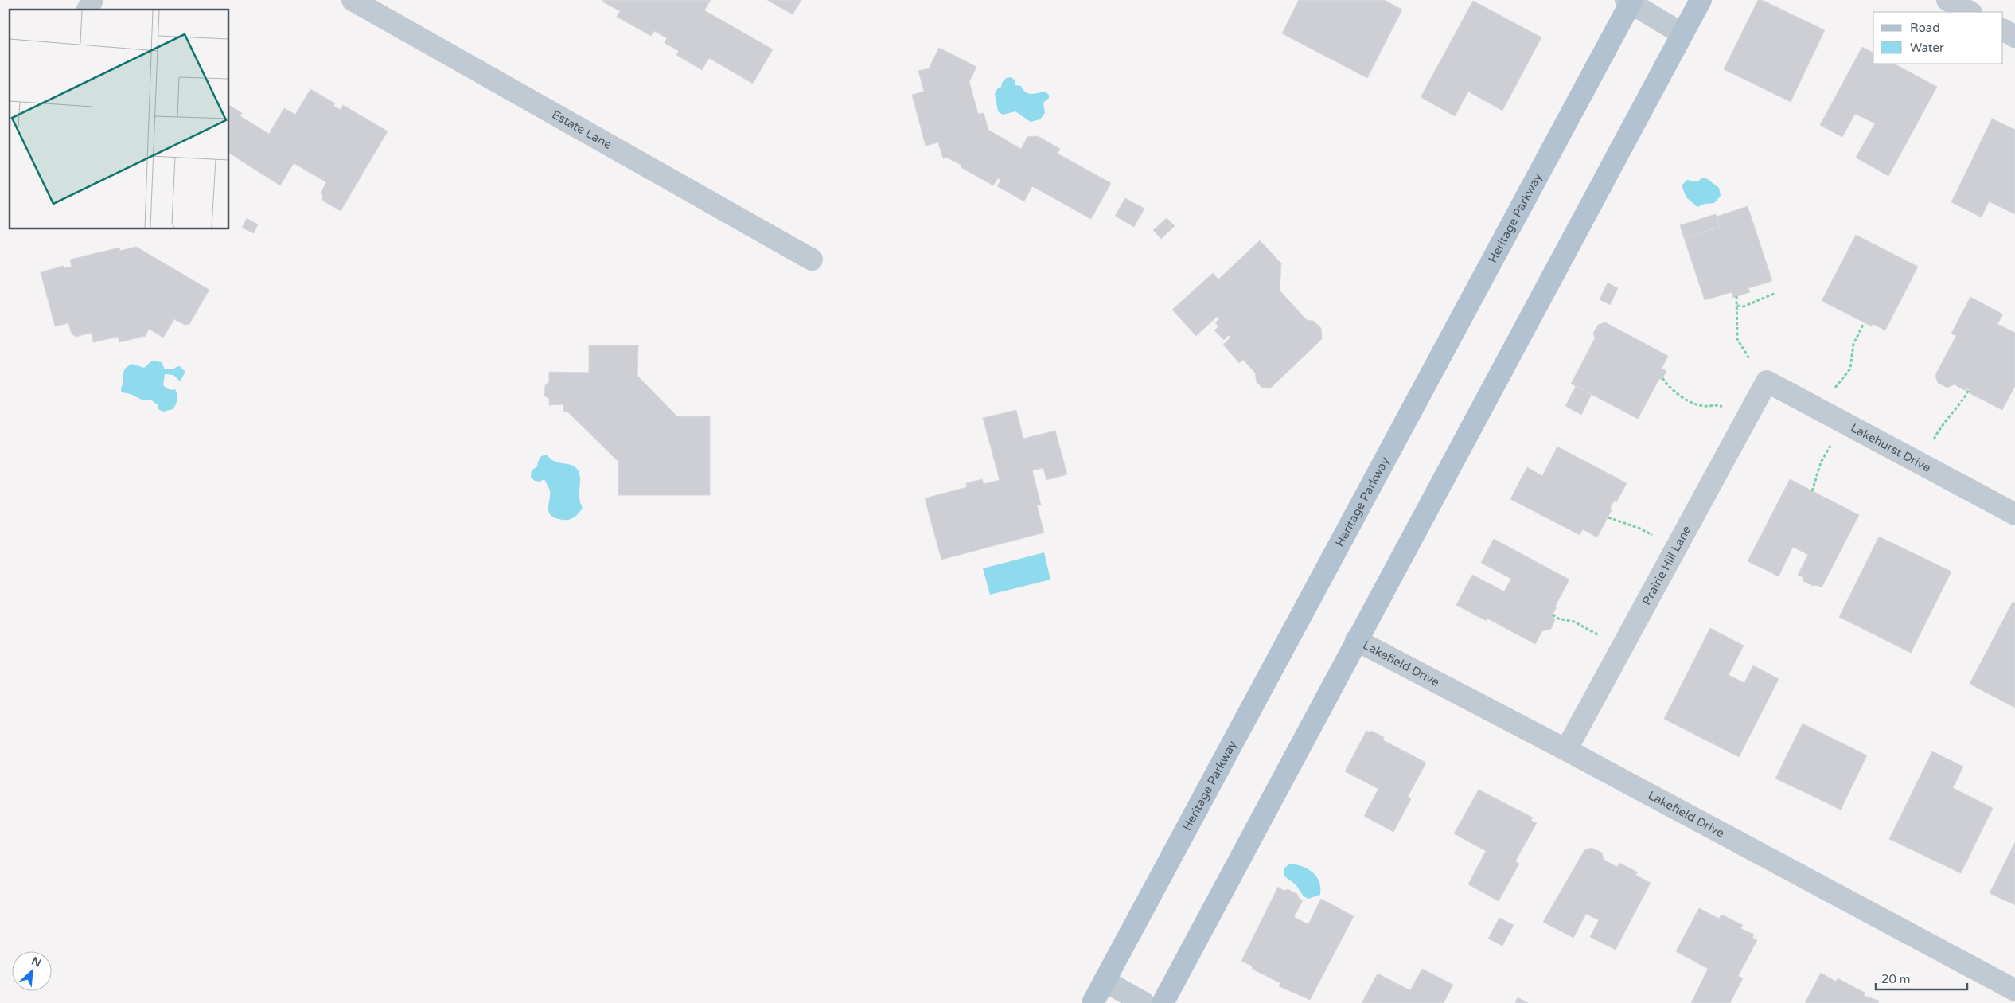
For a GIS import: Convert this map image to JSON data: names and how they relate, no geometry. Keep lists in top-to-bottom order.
{
  "streets": {
    "main road": ["Heritage Parkway"],
    "street": [
      "Estate Lane",
      "Lakehurst Drive",
      "Prairie Hill Lane",
      "Lakefield Drive"
    ]
  },
  "crossings": [
    ["Lakehurst Drive", "Prairie Hill Lane"],
    ["Prairie Hill Lane", "Lakefield Drive"]
  ],
  "legend": ["Road", "Water"],
  "scale_bar": "20 m",
  "north": "top right"
}
